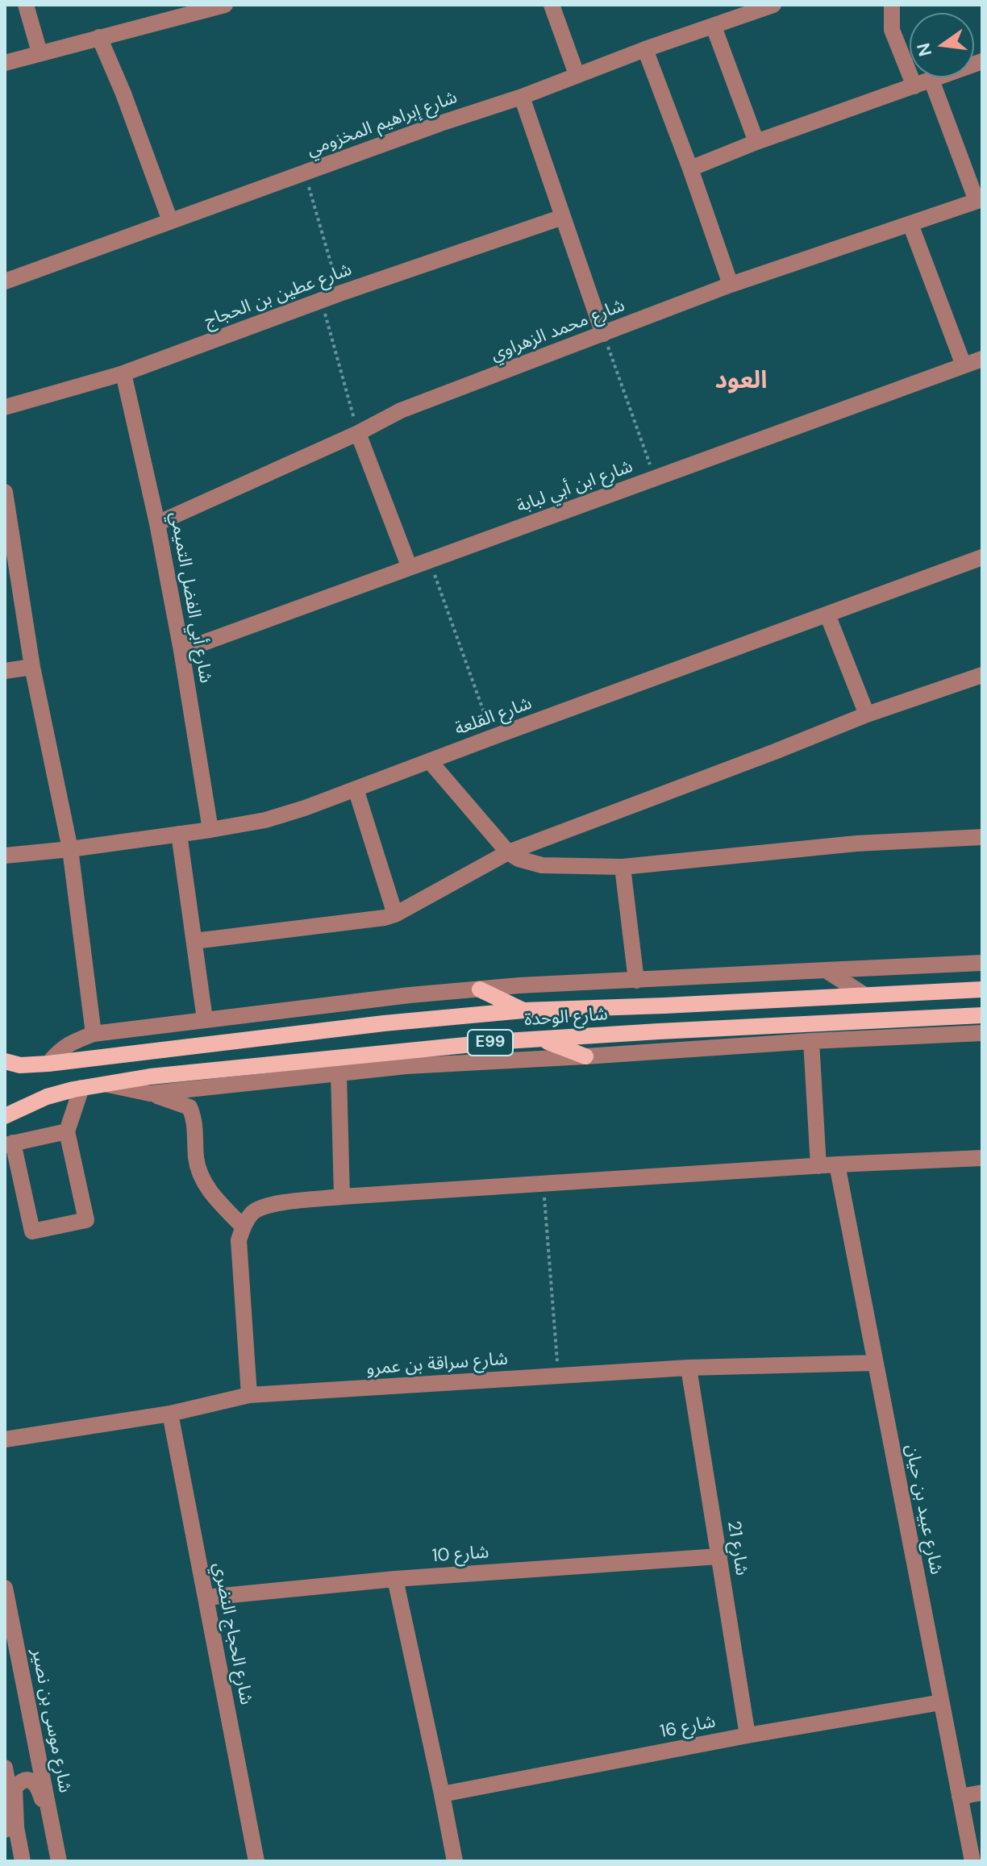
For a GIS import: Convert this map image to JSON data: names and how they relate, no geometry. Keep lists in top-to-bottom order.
{
  "streets": {
    "main road": ["شارع الوحدة", "E99"],
    "street": [
      "شارع إبراهيم المخزومي",
      "شارع عطين بن الحجاج",
      "شارع محمد الزهراوي",
      "شارع ابن أبي لبابة",
      "شارع أبي الفضل التميمي",
      "شارع القلعة",
      "شارع سراقة بن عمرو",
      "شارع عبيد بن حيان",
      "شارع 21",
      "شارع 10",
      "شارع الحجاج النضري",
      "شارع موسى بن نصير",
      "شارع 16"
    ]
  },
  "crossings": [
    ["شارع عطين بن الحجاج", "شارع أبي الفضل التميمي"],
    ["شارع محمد الزهراوي", "شارع أبي الفضل التميمي"],
    ["شارع ابن أبي لبابة", "شارع أبي الفضل التميمي"],
    ["شارع أبي الفضل التميمي", "شارع القلعة"],
    ["شارع سراقة بن عمرو", "شارع عبيد بن حيان"],
    ["شارع سراقة بن عمرو", "شارع 21"],
    ["شارع سراقة بن عمرو", "شارع الحجاج النضري"],
    ["شارع عبيد بن حيان", "شارع 16"],
    ["شارع 21", "شارع 10"],
    ["شارع 21", "شارع 16"],
    ["شارع 10", "شارع الحجاج النضري"]
  ],
  "districts": ["العود"],
  "north": "left"
}
